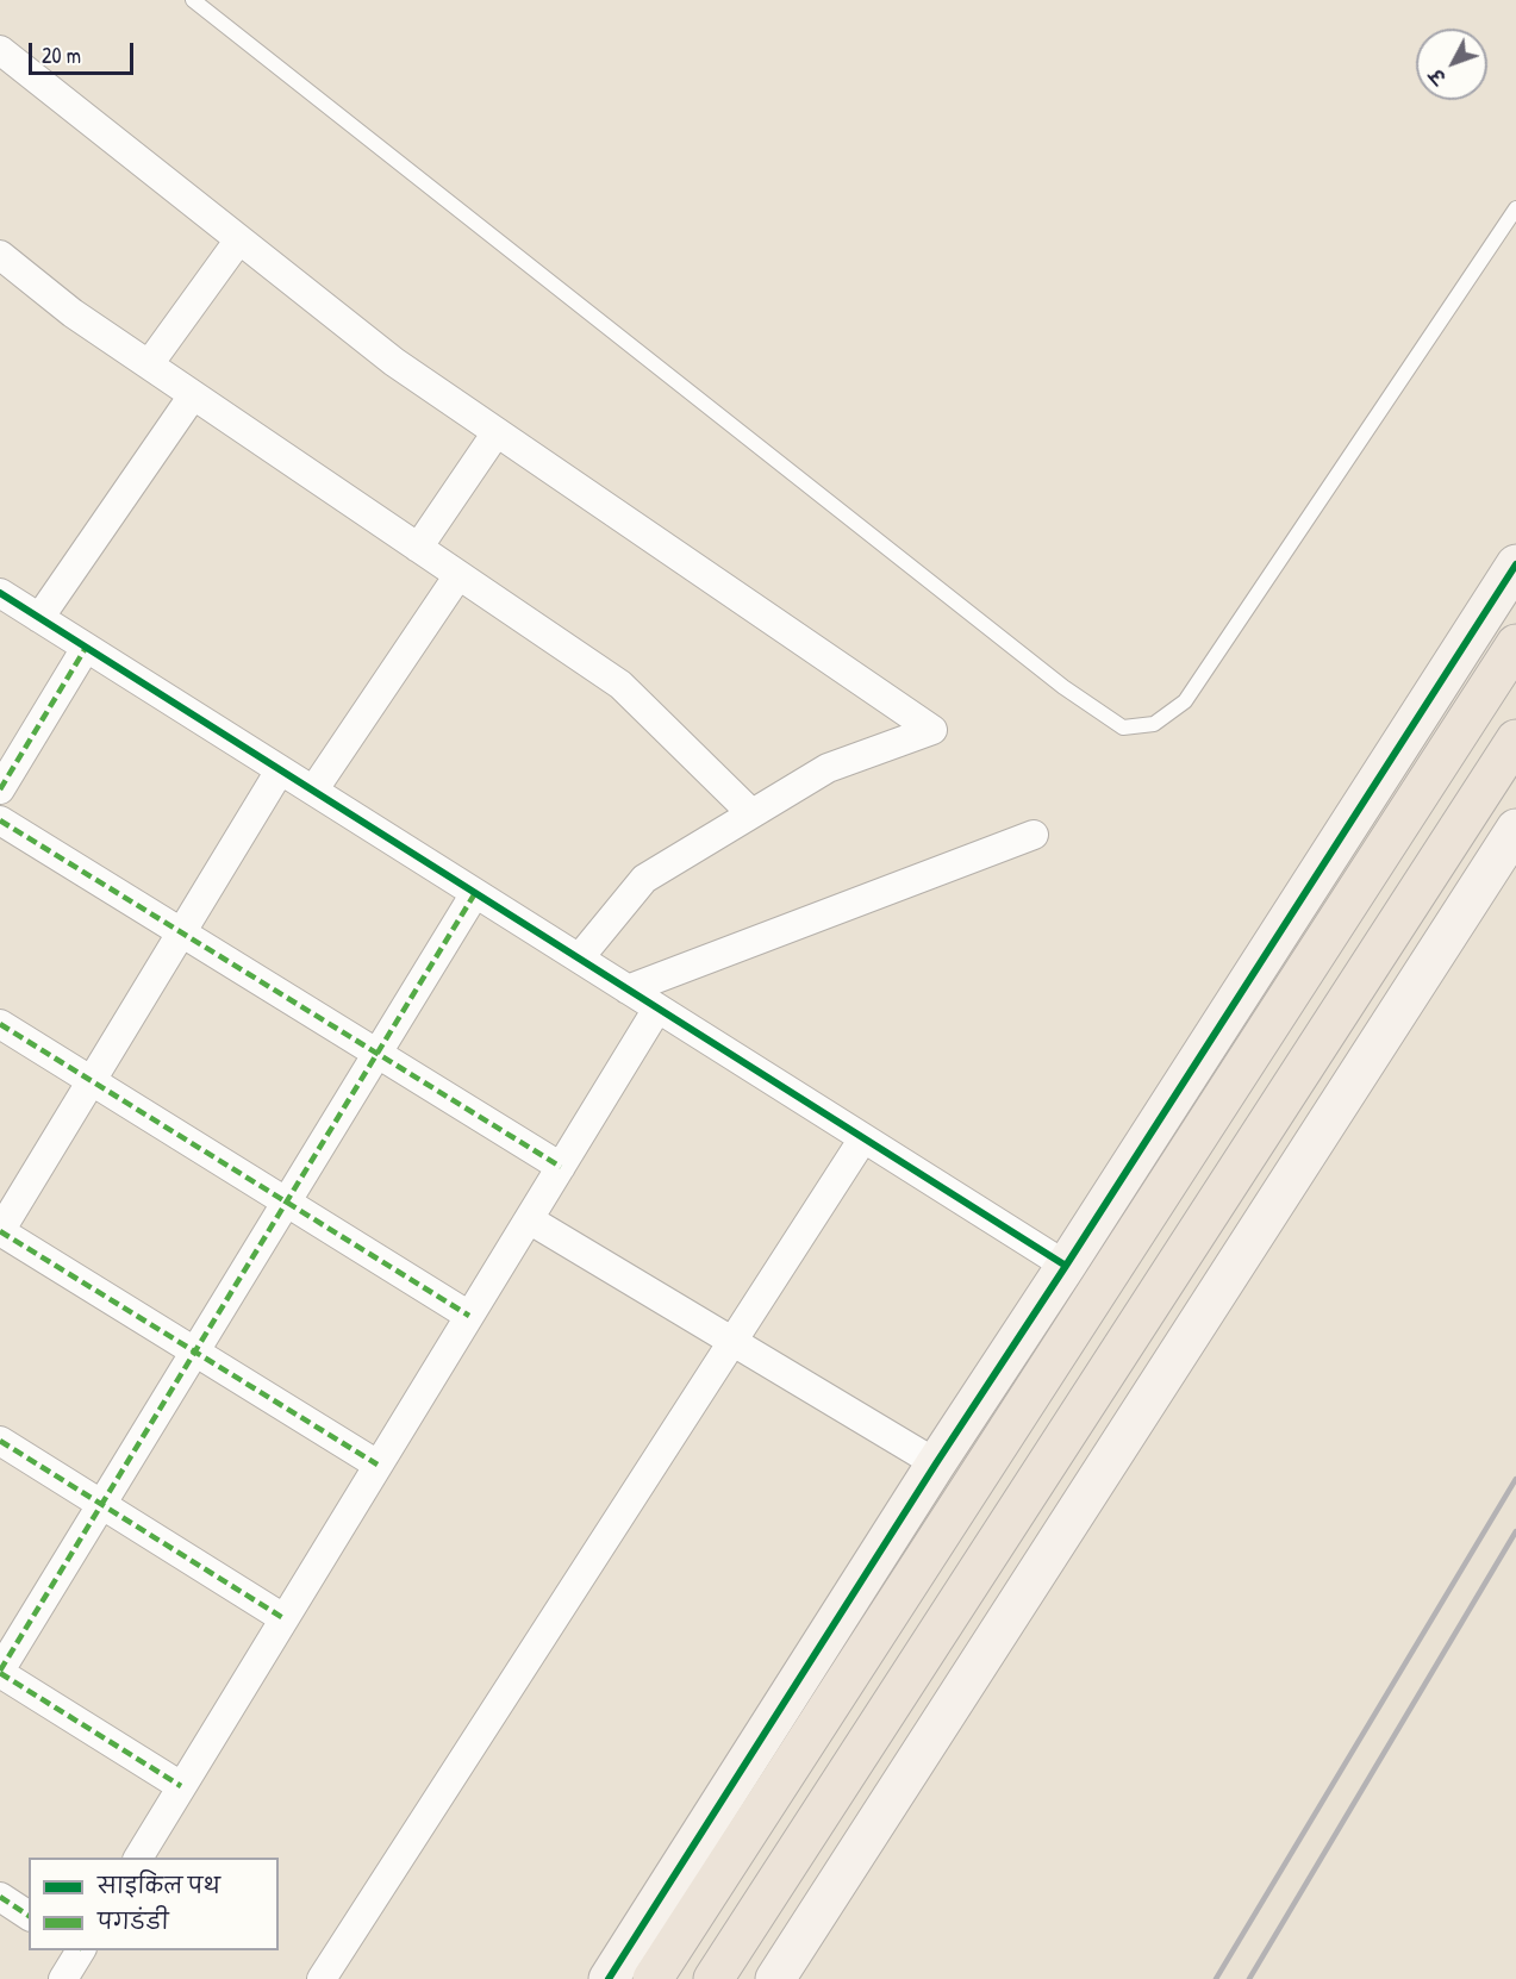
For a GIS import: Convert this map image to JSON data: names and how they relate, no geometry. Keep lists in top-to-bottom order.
{
  "legend": ["साइकिल पथ", "पगडंडी"],
  "scale_bar": "20 m",
  "north": "bottom left"
}
